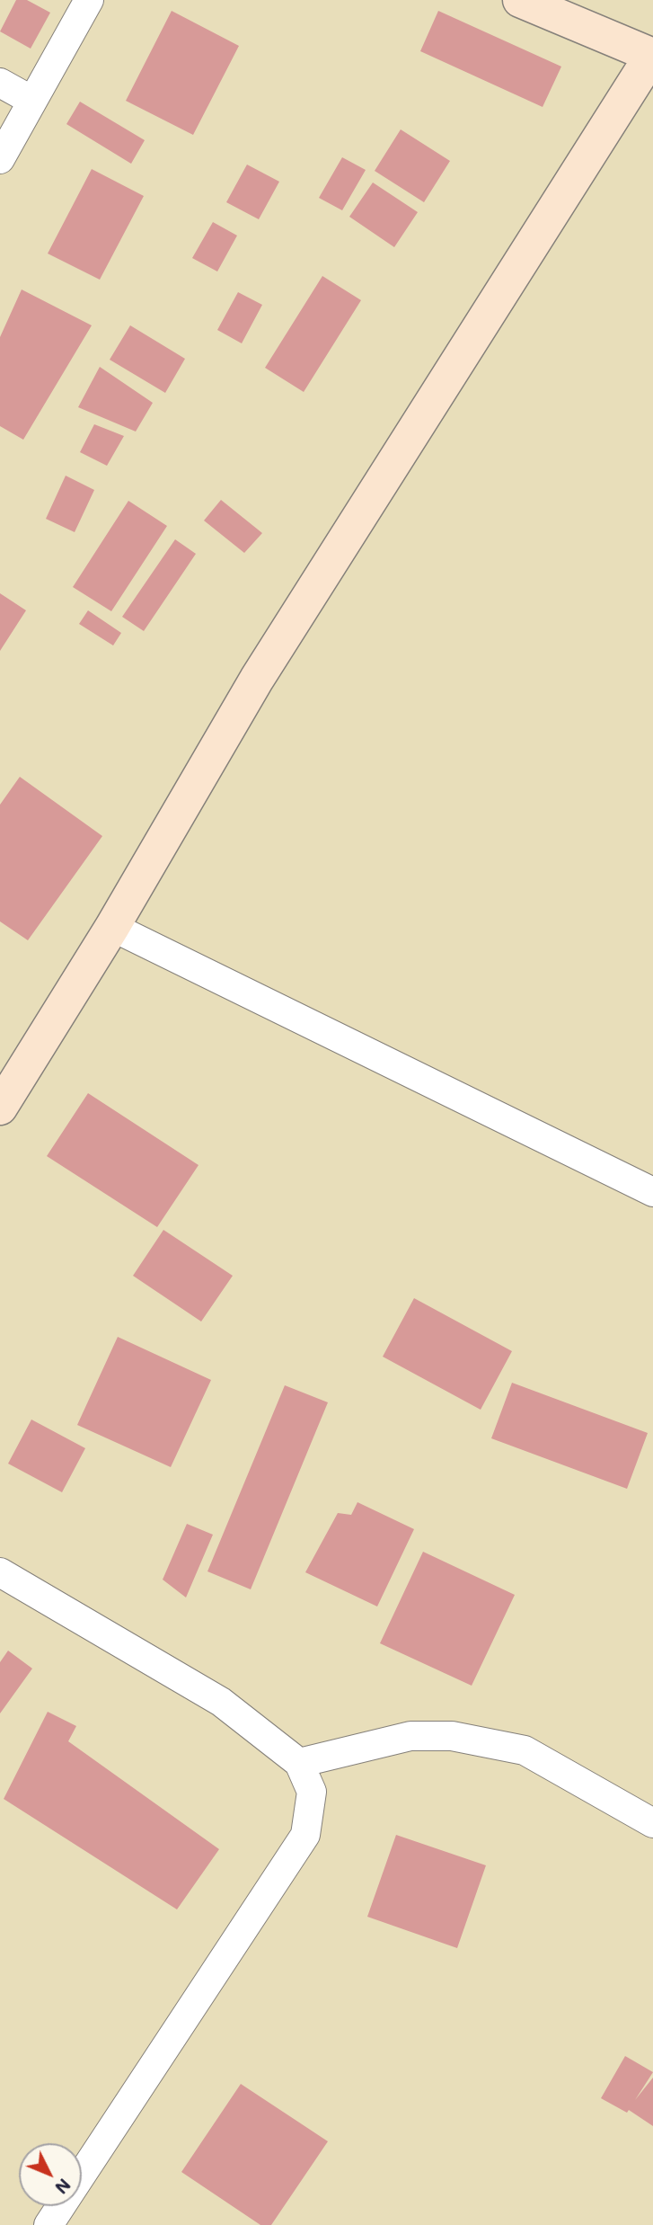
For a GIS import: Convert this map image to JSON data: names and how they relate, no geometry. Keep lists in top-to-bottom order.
{
  "north": "bottom right"
}
